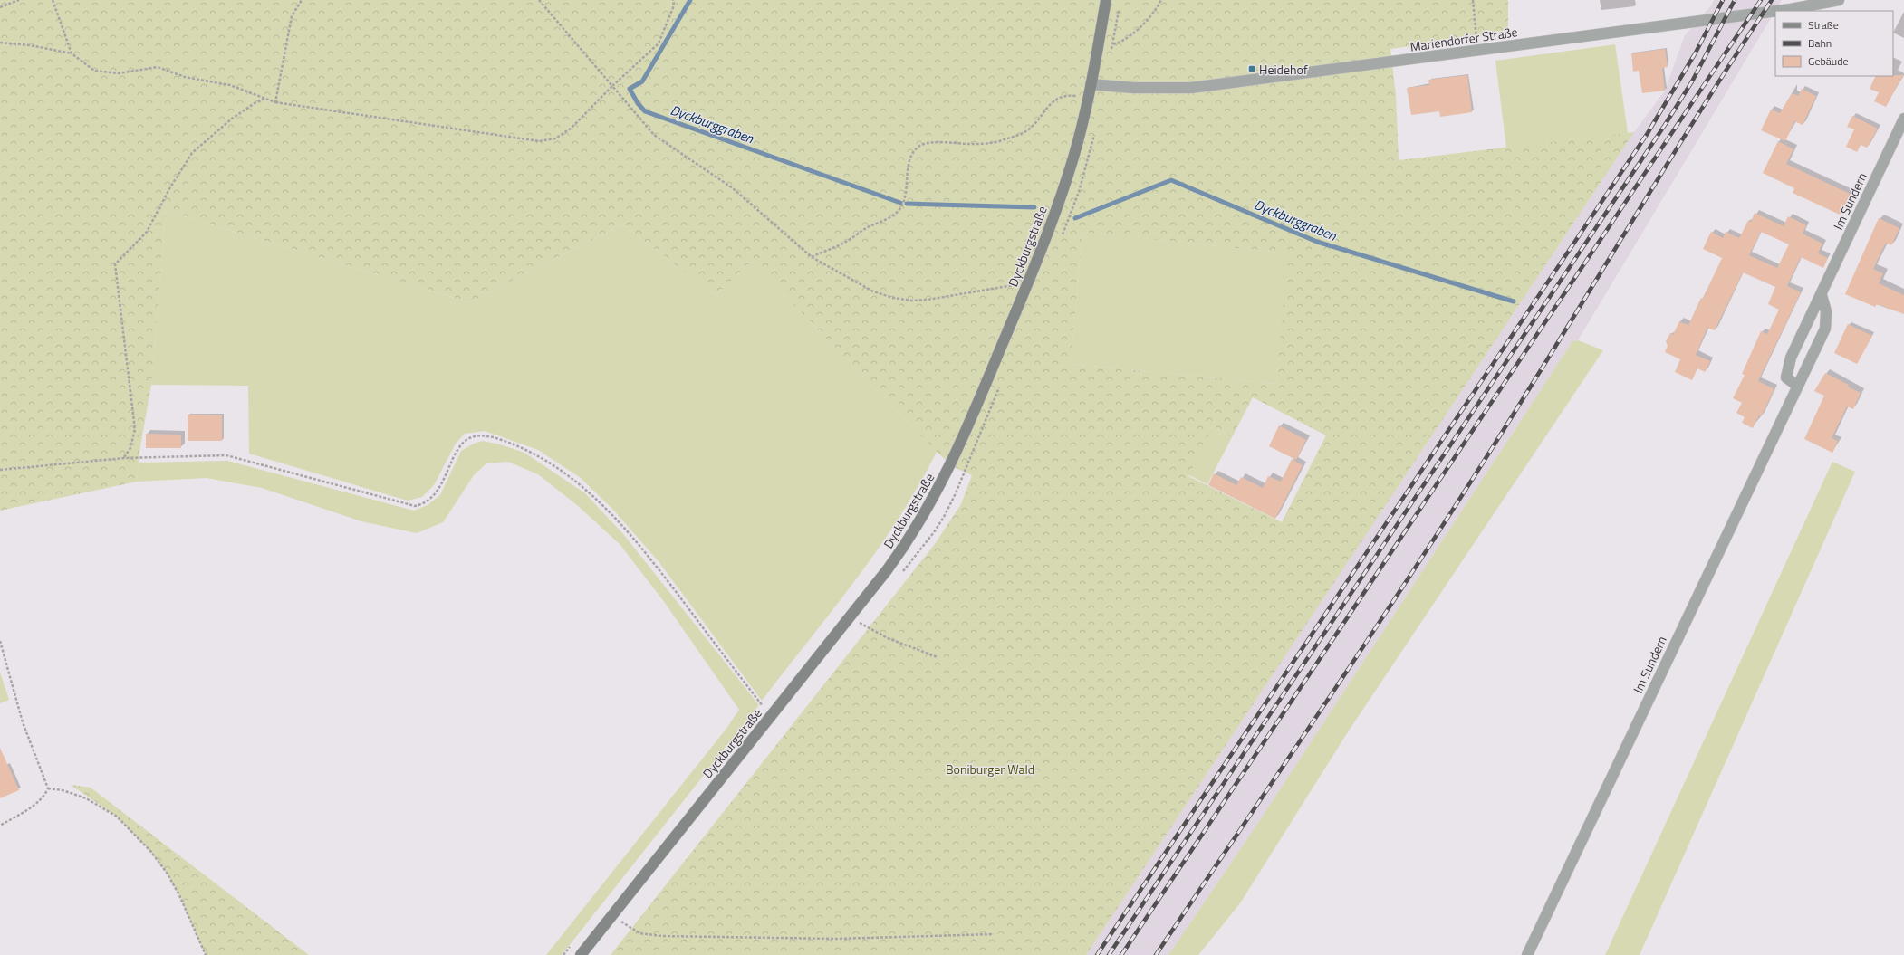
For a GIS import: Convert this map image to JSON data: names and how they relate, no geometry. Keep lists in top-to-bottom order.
{
  "streets": {
    "street": ["Mariendorfer Straße", "Im Sundern", "Dyckburgstraße"]
  },
  "crossings": [
    ["Mariendorfer Straße", "Dyckburgstraße"]
  ],
  "water": ["Dyckburggraben"],
  "parks": ["Boniburger Wald"],
  "places": {
    "transit": ["Heidehof"]
  },
  "legend": ["Straße", "Bahn", "Gebäude"]
}
